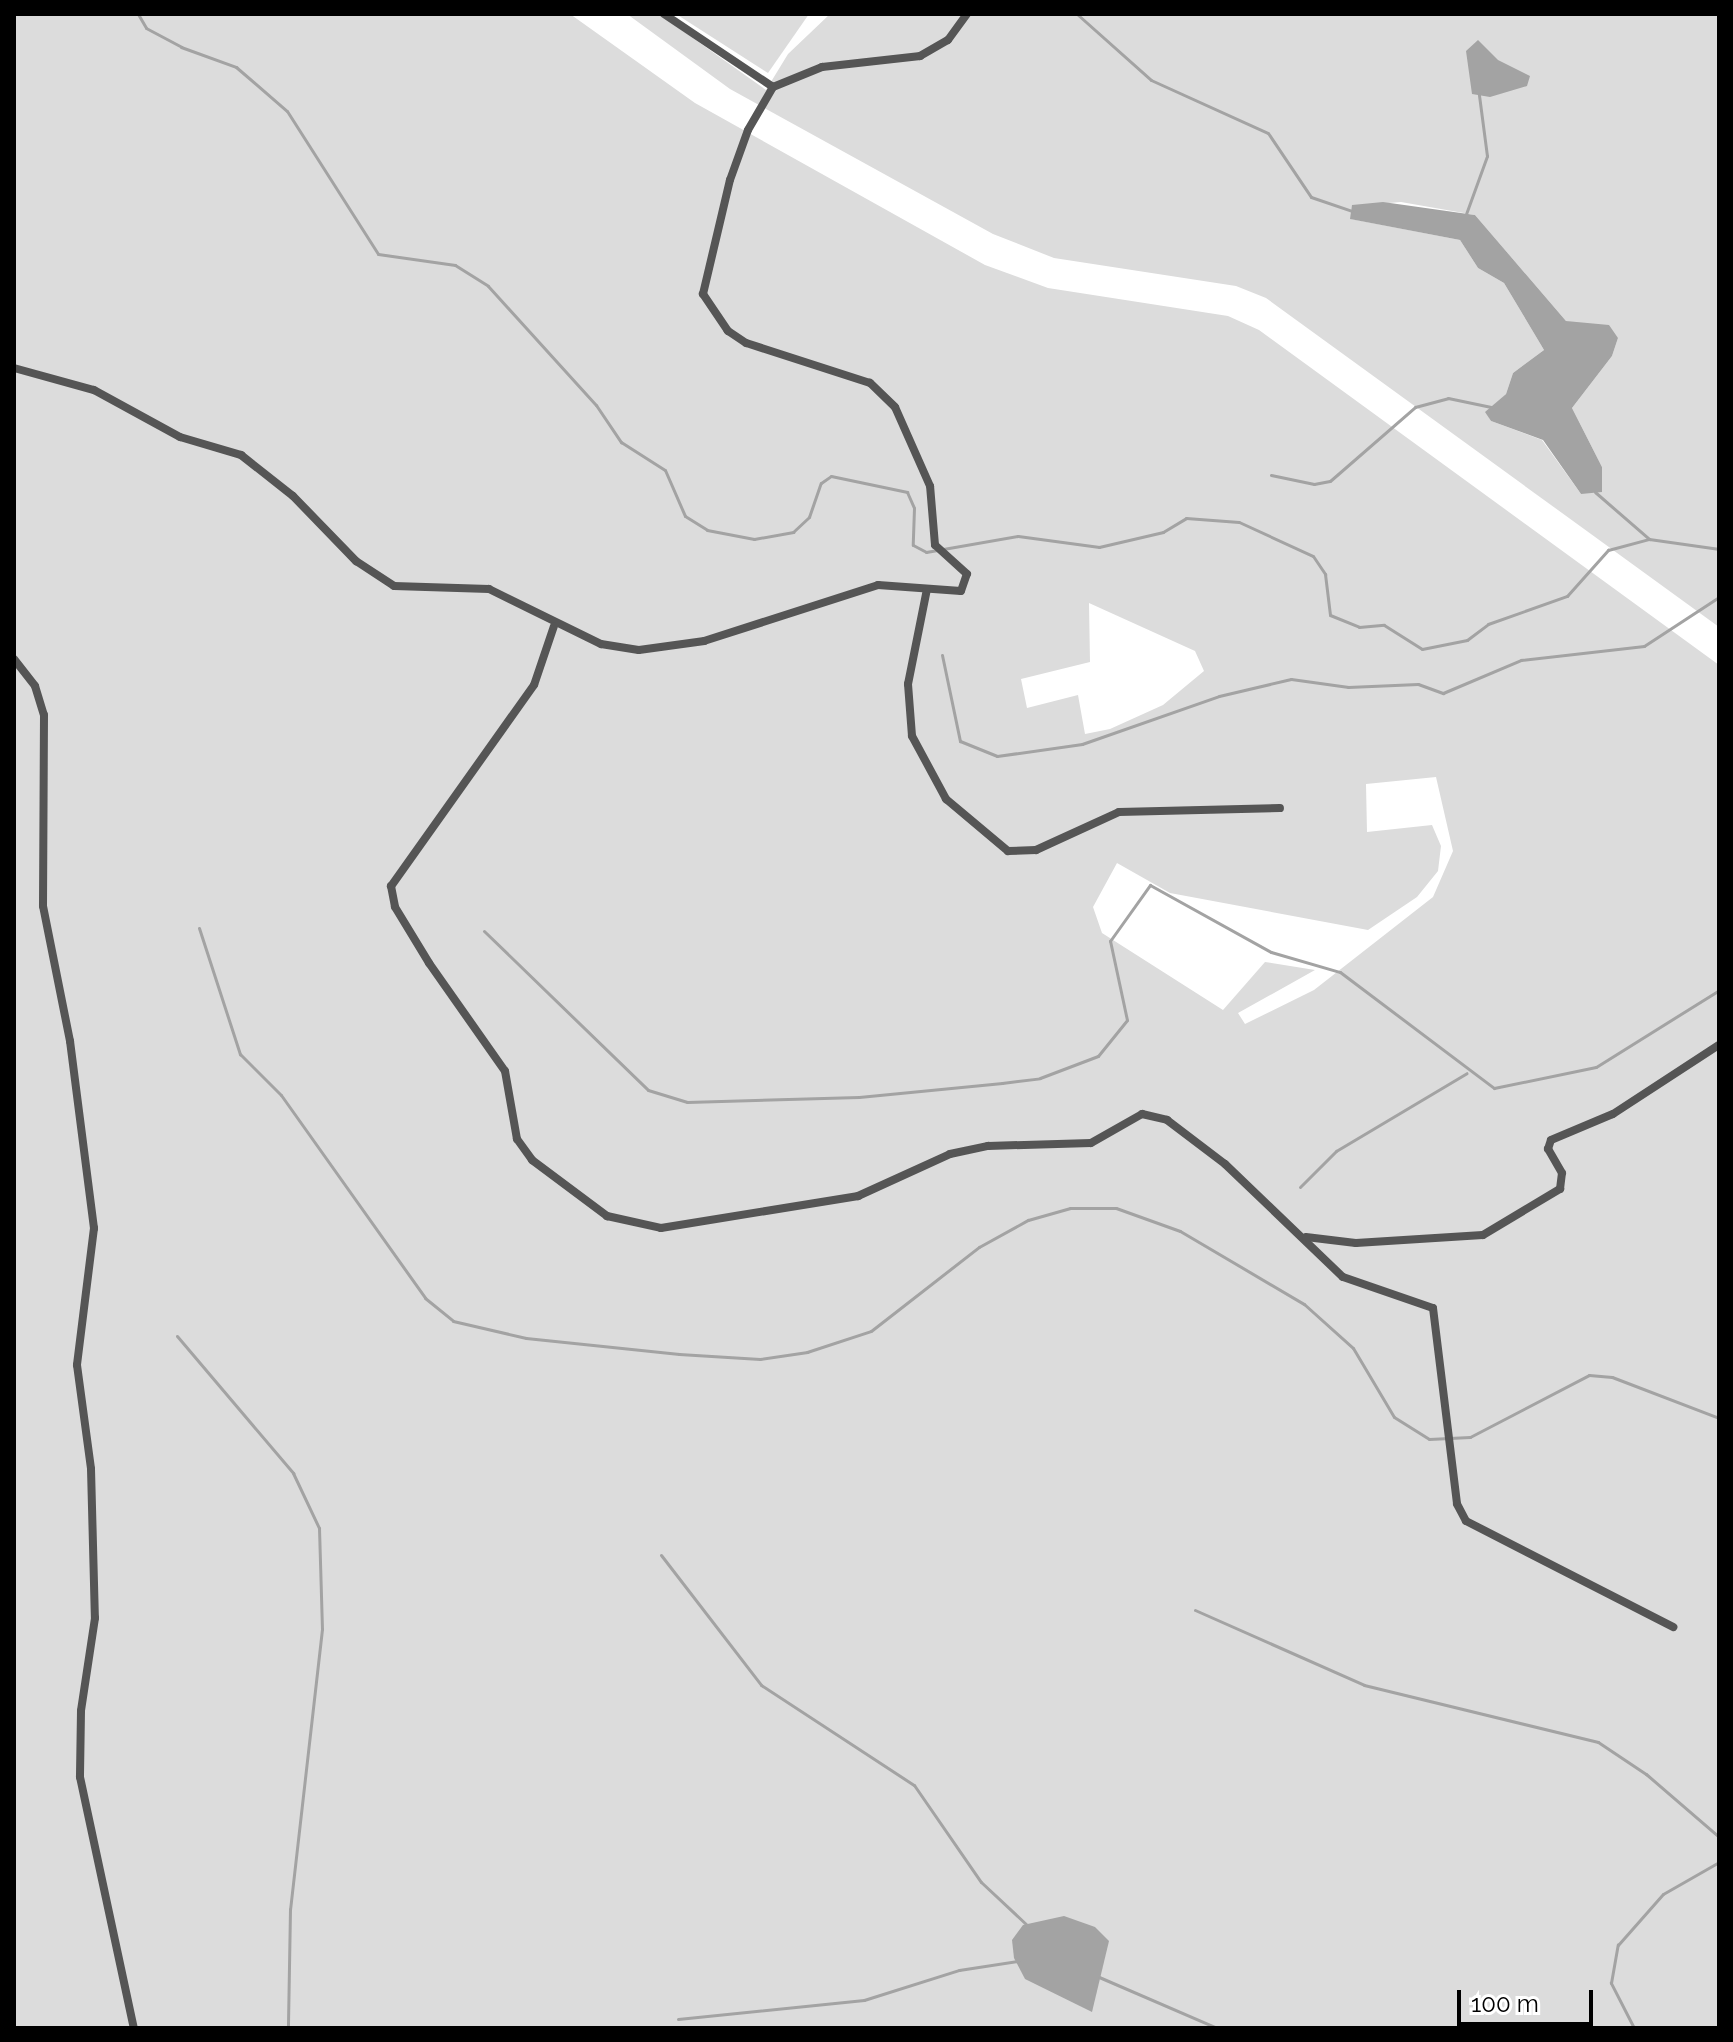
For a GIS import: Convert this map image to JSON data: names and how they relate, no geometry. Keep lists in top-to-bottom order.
{
  "scale_bar": "100 m"
}
